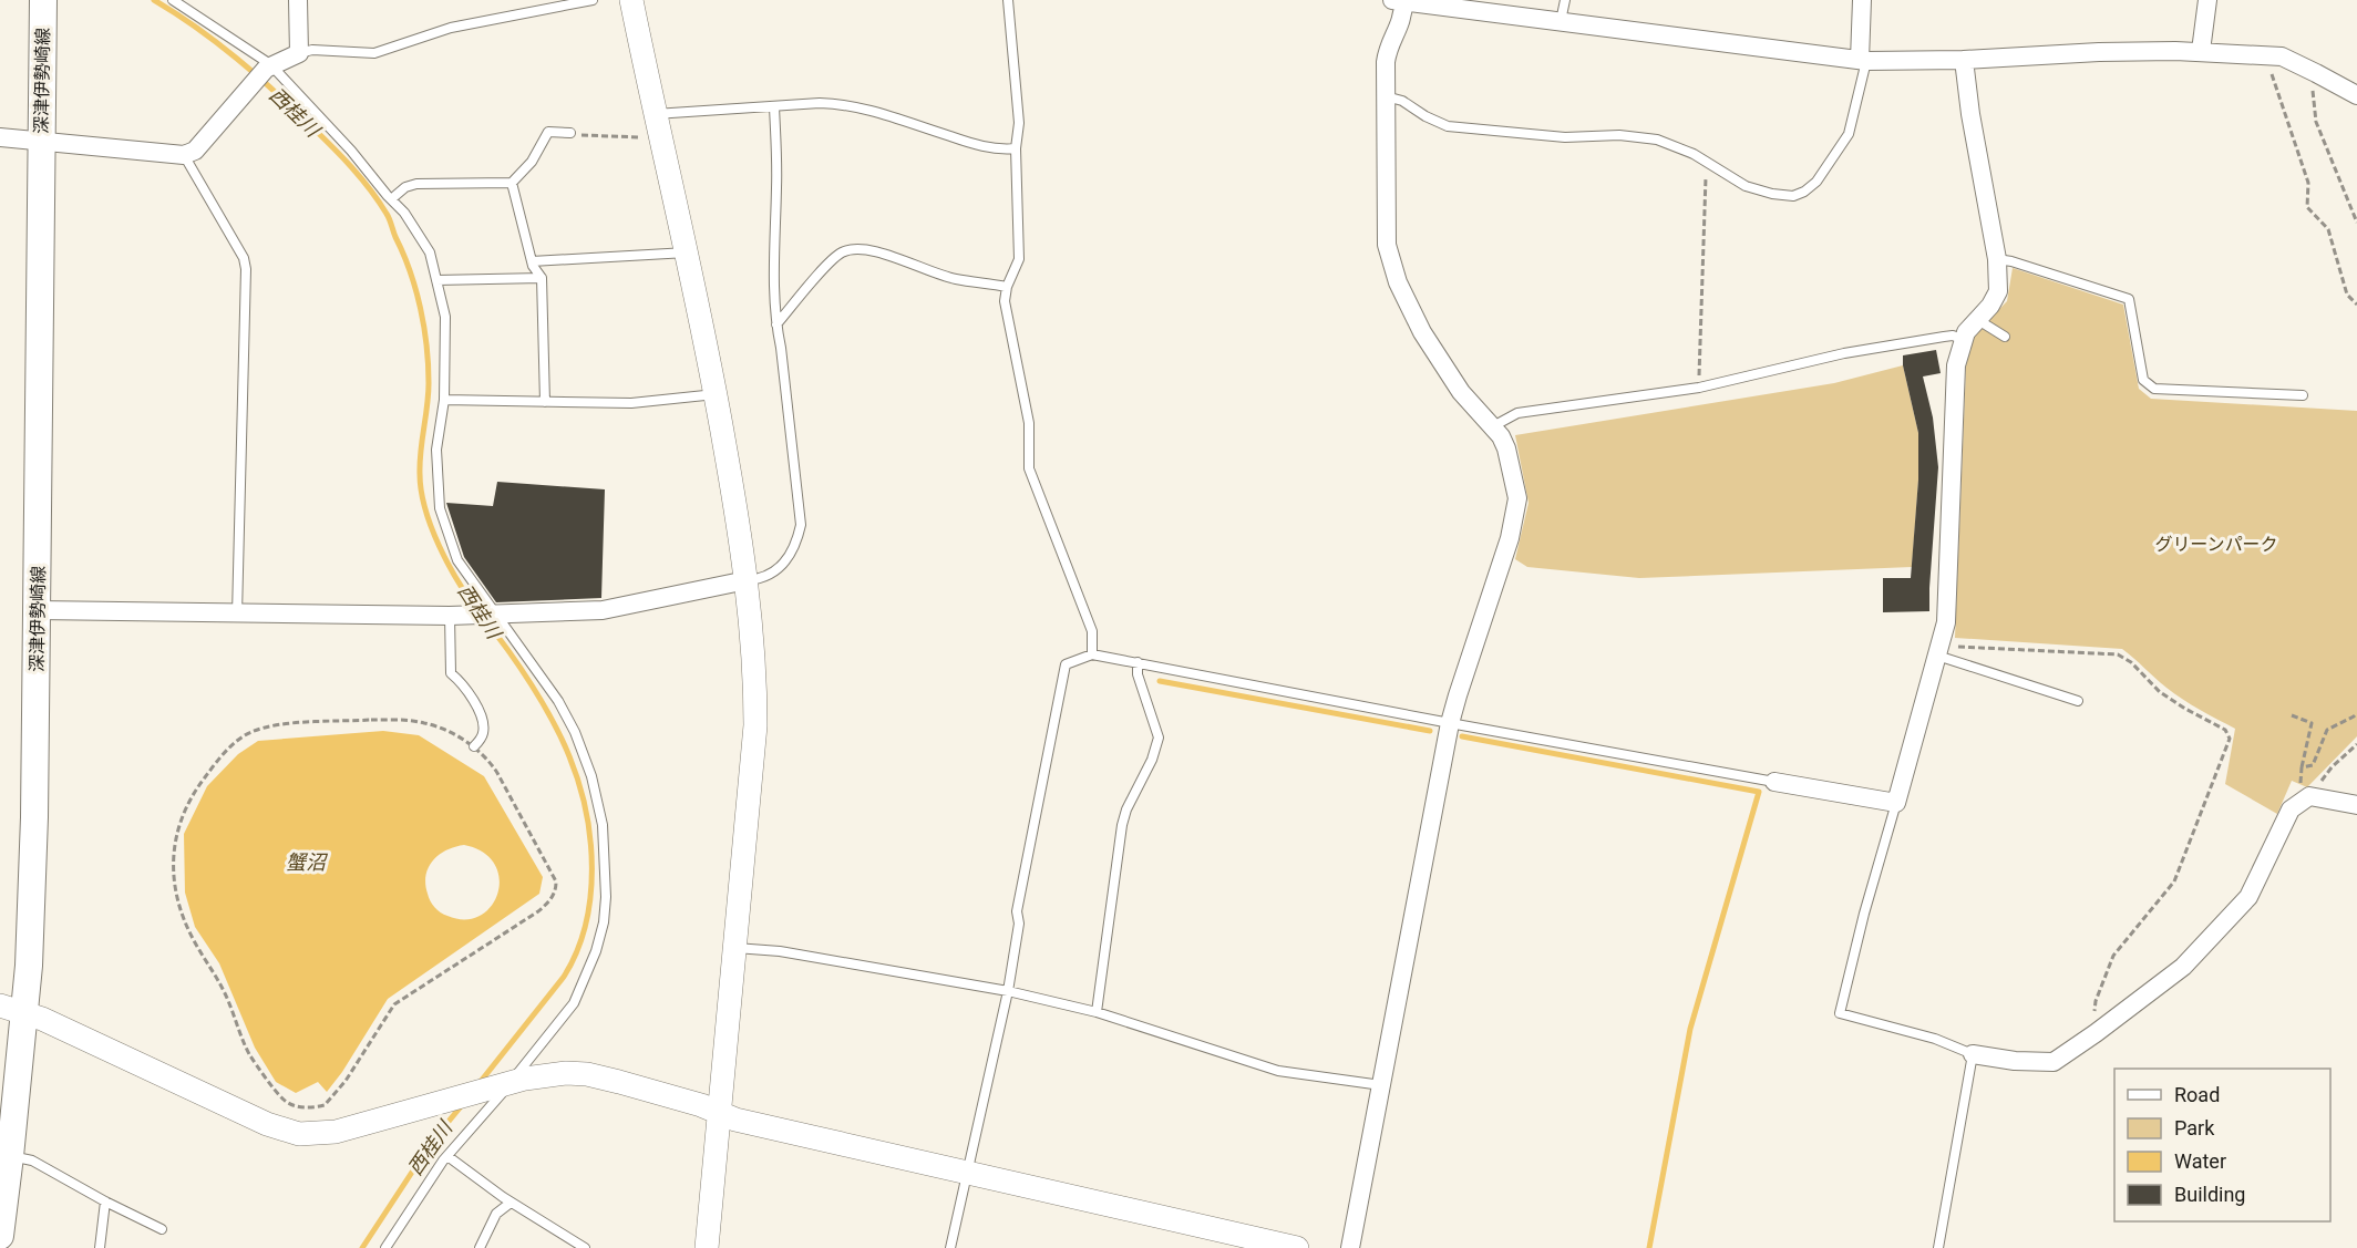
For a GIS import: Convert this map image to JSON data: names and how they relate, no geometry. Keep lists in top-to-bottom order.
{
  "streets": {
    "main road": ["深津伊勢崎線"]
  },
  "water": ["西桂川", "蟹沼"],
  "parks": ["グリーンパーク"],
  "legend": [
    "Road",
    "Park",
    "Water",
    "Building"
  ]
}
